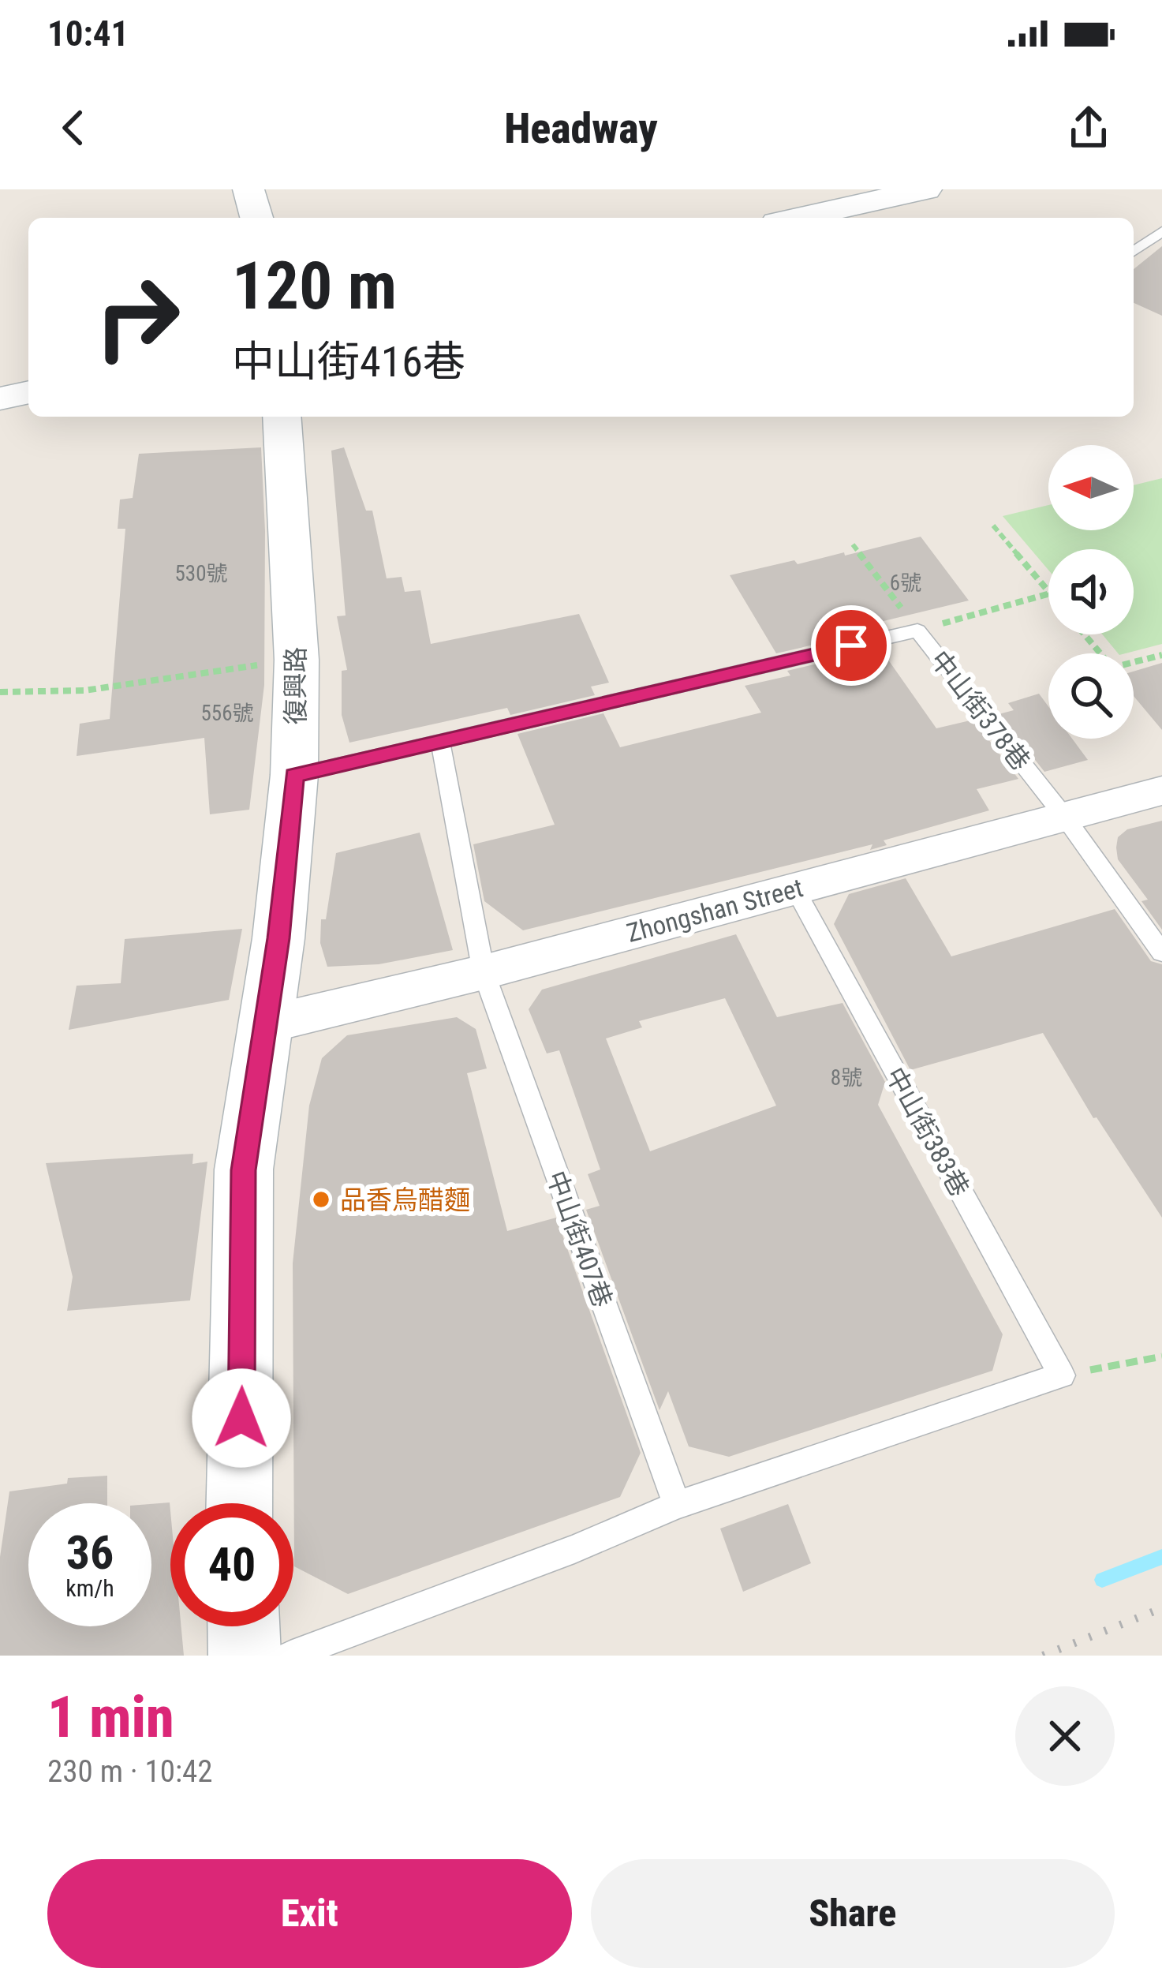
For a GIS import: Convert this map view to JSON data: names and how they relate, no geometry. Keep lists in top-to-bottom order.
{
  "streets": {
    "street": ["復興路", "Zhongshan Street"],
    "lane": ["中山街378巷", "中山街383巷", "中山街407巷"]
  },
  "crossings": [
    ["復興路", "中山街378巷"],
    ["復興路", "Zhongshan Street"],
    ["中山街378巷", "Zhongshan Street"],
    ["中山街378巷", "中山街407巷"],
    ["Zhongshan Street", "中山街383巷"],
    ["Zhongshan Street", "中山街407巷"]
  ],
  "places": ["品香烏醋麵"],
  "house_numbers": [
    "530號",
    "6號",
    "556號",
    "8號"
  ],
  "north": "left",
  "page": {
    "status": "10:41",
    "header": "Headway",
    "turn": ["120 m", "中山街416巷"],
    "speed": "36 km/h",
    "limit": "40",
    "heading": ["1 min", "230 m · 10:42"],
    "buttons": ["Exit", "Share"]
  }
}
